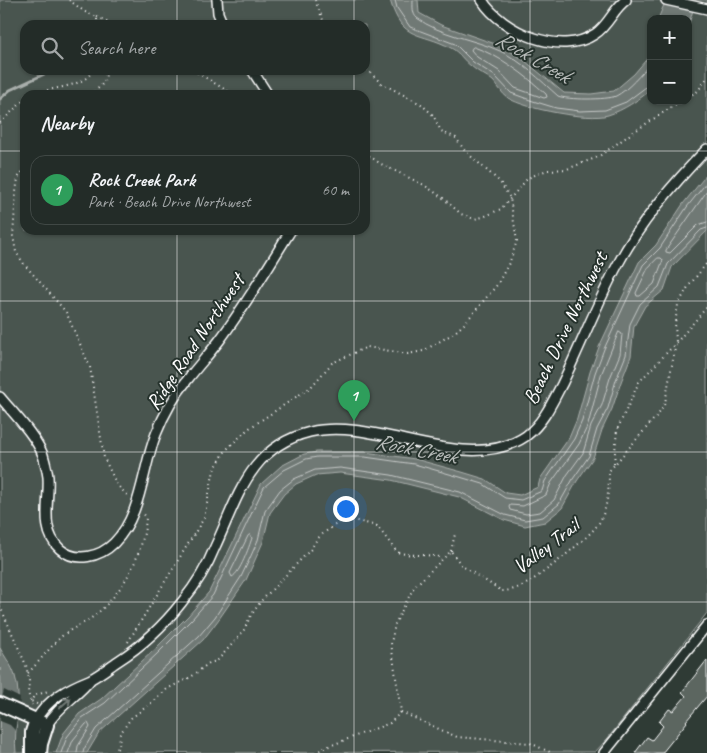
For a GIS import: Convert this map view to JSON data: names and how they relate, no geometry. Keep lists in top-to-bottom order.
{
  "streets": {
    "main road": ["Beach Drive Northwest"],
    "street": ["Ridge Road Northwest"],
    "path": ["Valley Trail"]
  },
  "water": ["Rock Creek"],
  "page": {
    "map_buttons": ["+", "−"],
    "search": "Search here",
    "heading": "Nearby",
    "list": [
      {
        "mark": "1",
        "name": "Rock Creek Park",
        "note": "Park · Beach Drive Northwest",
        "value": "60 m"
      }
    ],
    "pins": "1"
  }
}
